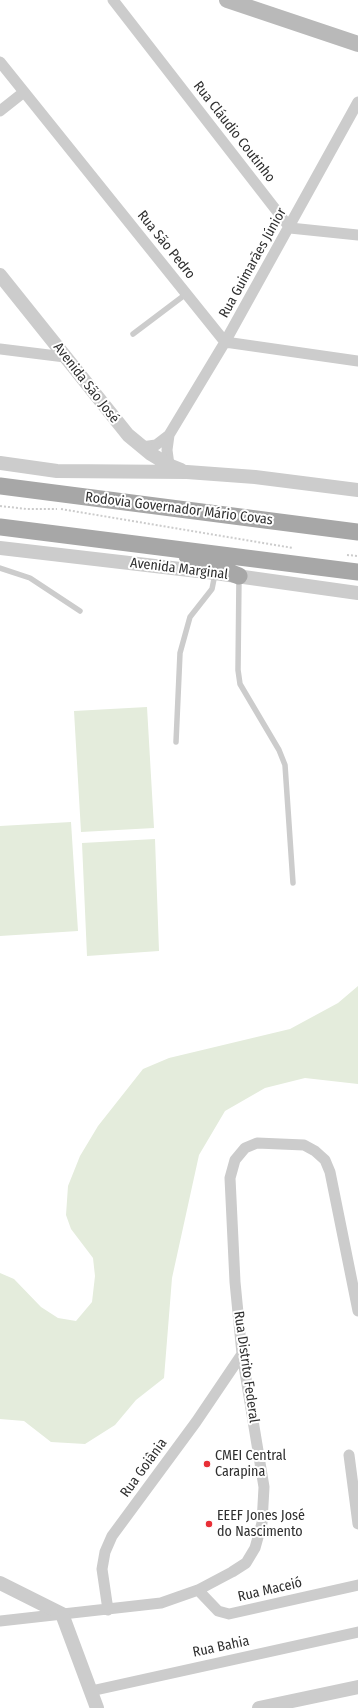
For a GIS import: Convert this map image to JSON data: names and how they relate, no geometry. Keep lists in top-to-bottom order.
{
  "streets": {
    "main road": ["Rodovia Governador Mário Covas"],
    "street": [
      "Rua Cláudio Coutinho",
      "Rua São Pedro",
      "Rua Guimarães Júnior",
      "Avenida São José",
      "Avenida Marginal",
      "Rua Distrito Federal",
      "Rua Goiânia",
      "Rua Maceió",
      "Rua Bahia"
    ]
  },
  "crossings": [
    ["Rua Cláudio Coutinho", "Rua Guimarães Júnior"],
    ["Rua São Pedro", "Rua Guimarães Júnior"],
    ["Rua Guimarães Júnior", "Avenida São José"],
    ["Rua Distrito Federal", "Rua Goiânia"],
    ["Rua Distrito Federal", "Rua Maceió"]
  ],
  "places": ["CMEI Central Carapina", "EEEF Jones José do Nascimento"]
}
